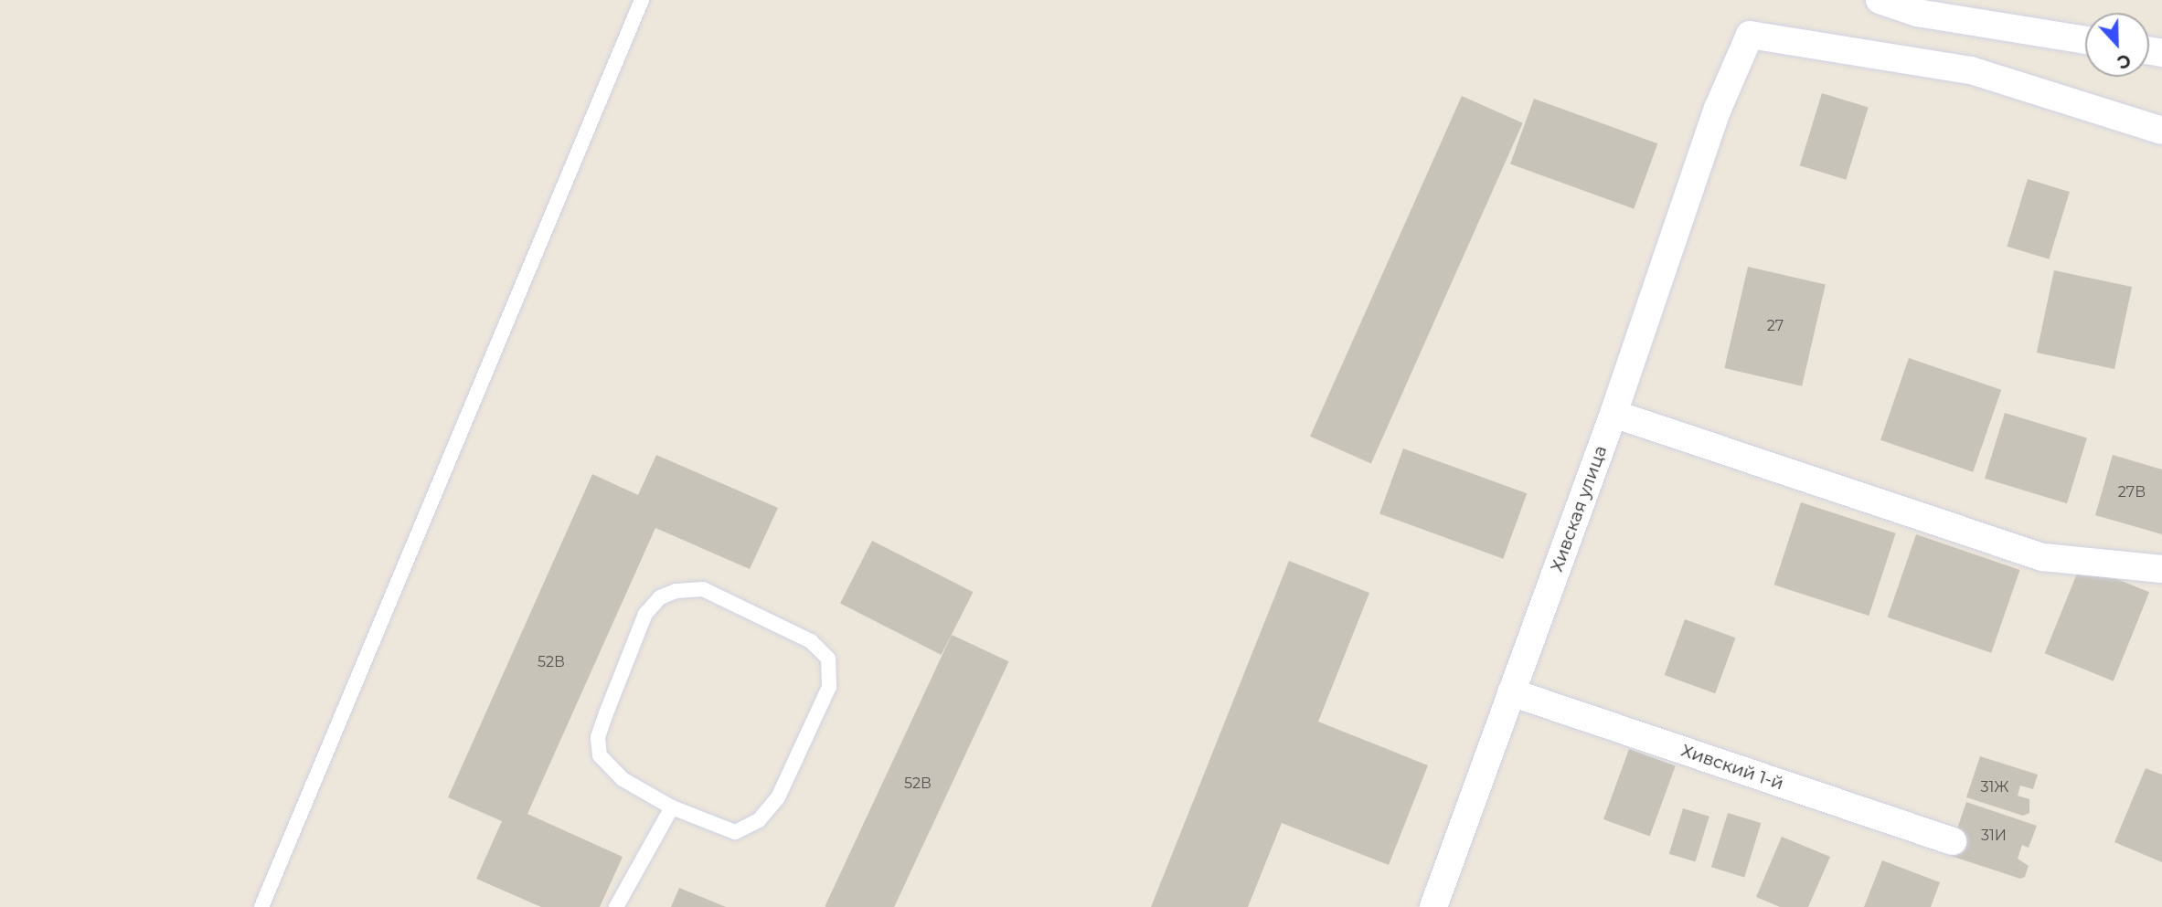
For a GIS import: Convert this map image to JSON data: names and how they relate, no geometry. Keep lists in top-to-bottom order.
{
  "streets": {
    "street": ["Хивская улица", "Хивский 1-й"]
  },
  "crossings": [
    ["Хивская улица", "Хивский 1-й"]
  ],
  "house_numbers": [
    "27",
    "27В",
    "52В",
    "52В",
    "31Ж",
    "31И"
  ],
  "north": "bottom"
}
